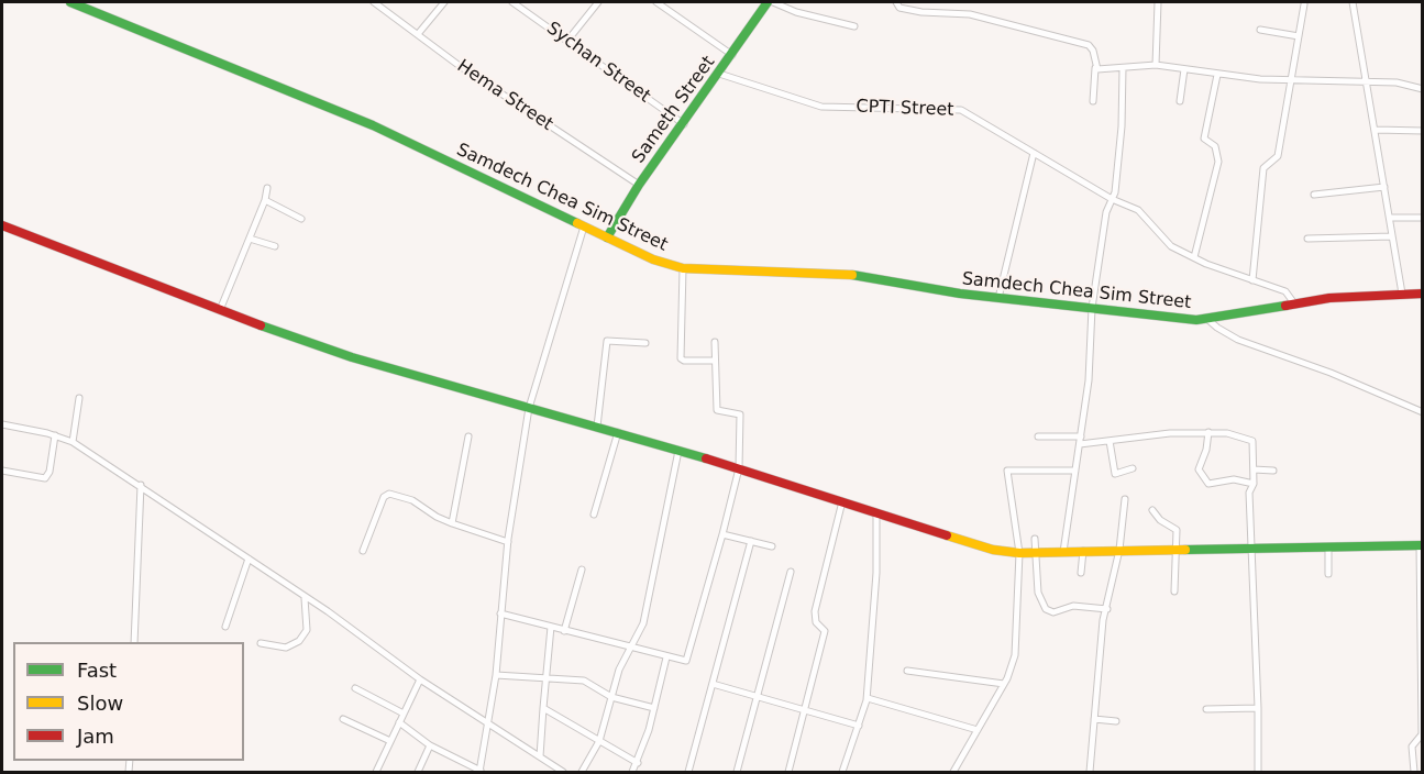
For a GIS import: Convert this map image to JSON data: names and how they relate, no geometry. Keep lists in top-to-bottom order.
{
  "streets": {
    "street": [
      "Sychan Street",
      "Hema Street",
      "CPTI Street",
      "Sameth Street",
      "Samdech Chea Sim Street"
    ]
  },
  "crossings": [
    ["Sychan Street", "Sameth Street"],
    ["Hema Street", "Sameth Street"],
    ["CPTI Street", "Sameth Street"],
    ["CPTI Street", "Samdech Chea Sim Street"],
    ["Sameth Street", "Samdech Chea Sim Street"]
  ],
  "legend": ["Fast", "Slow", "Jam"]
}
